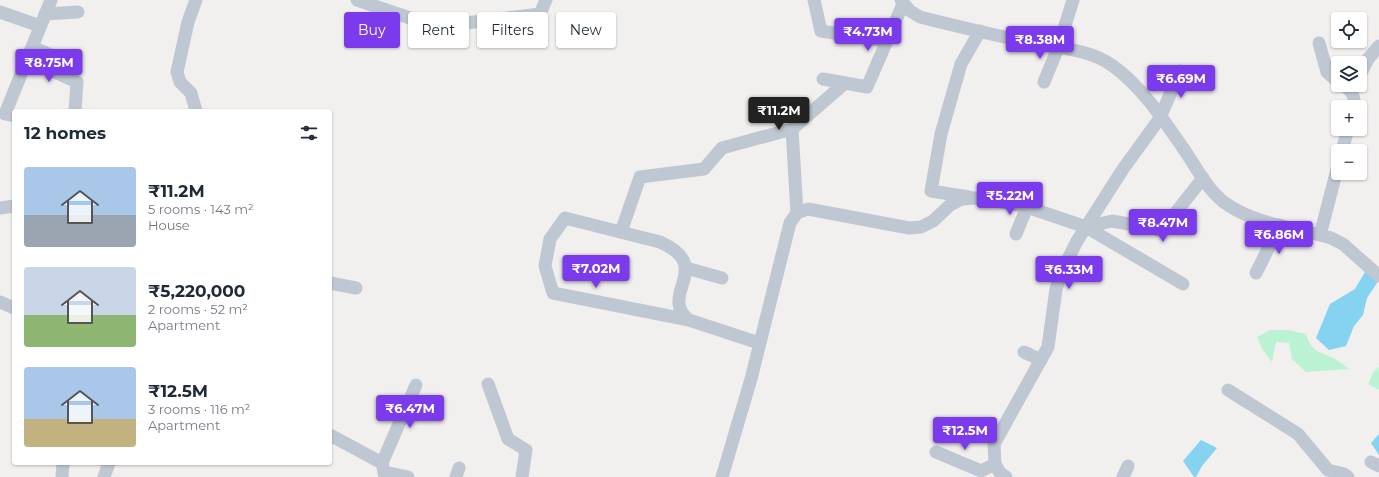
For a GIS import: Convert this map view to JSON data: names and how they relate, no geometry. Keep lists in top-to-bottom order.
{
  "page": {
    "map_buttons": ["+", "−"],
    "chip": [
      "Buy",
      "Rent",
      "Filters",
      "New"
    ],
    "price": [
      "₹4.73M",
      "₹8.38M",
      "₹8.75M",
      "₹6.69M",
      "₹11.2M",
      "₹5.22M",
      "₹8.47M",
      "₹6.86M",
      "₹7.02M",
      "₹6.33M",
      "₹6.47M",
      "₹12.5M"
    ],
    "heading": "12 homes",
    "list": [
      {
        "name": "₹11.2M",
        "note": "5 rooms · 143 m² · House"
      },
      {
        "name": "₹5,220,000",
        "note": "2 rooms · 52 m² · Apartment"
      },
      {
        "name": "₹12.5M",
        "note": "3 rooms · 116 m² · Apartment"
      }
    ]
  }
}
